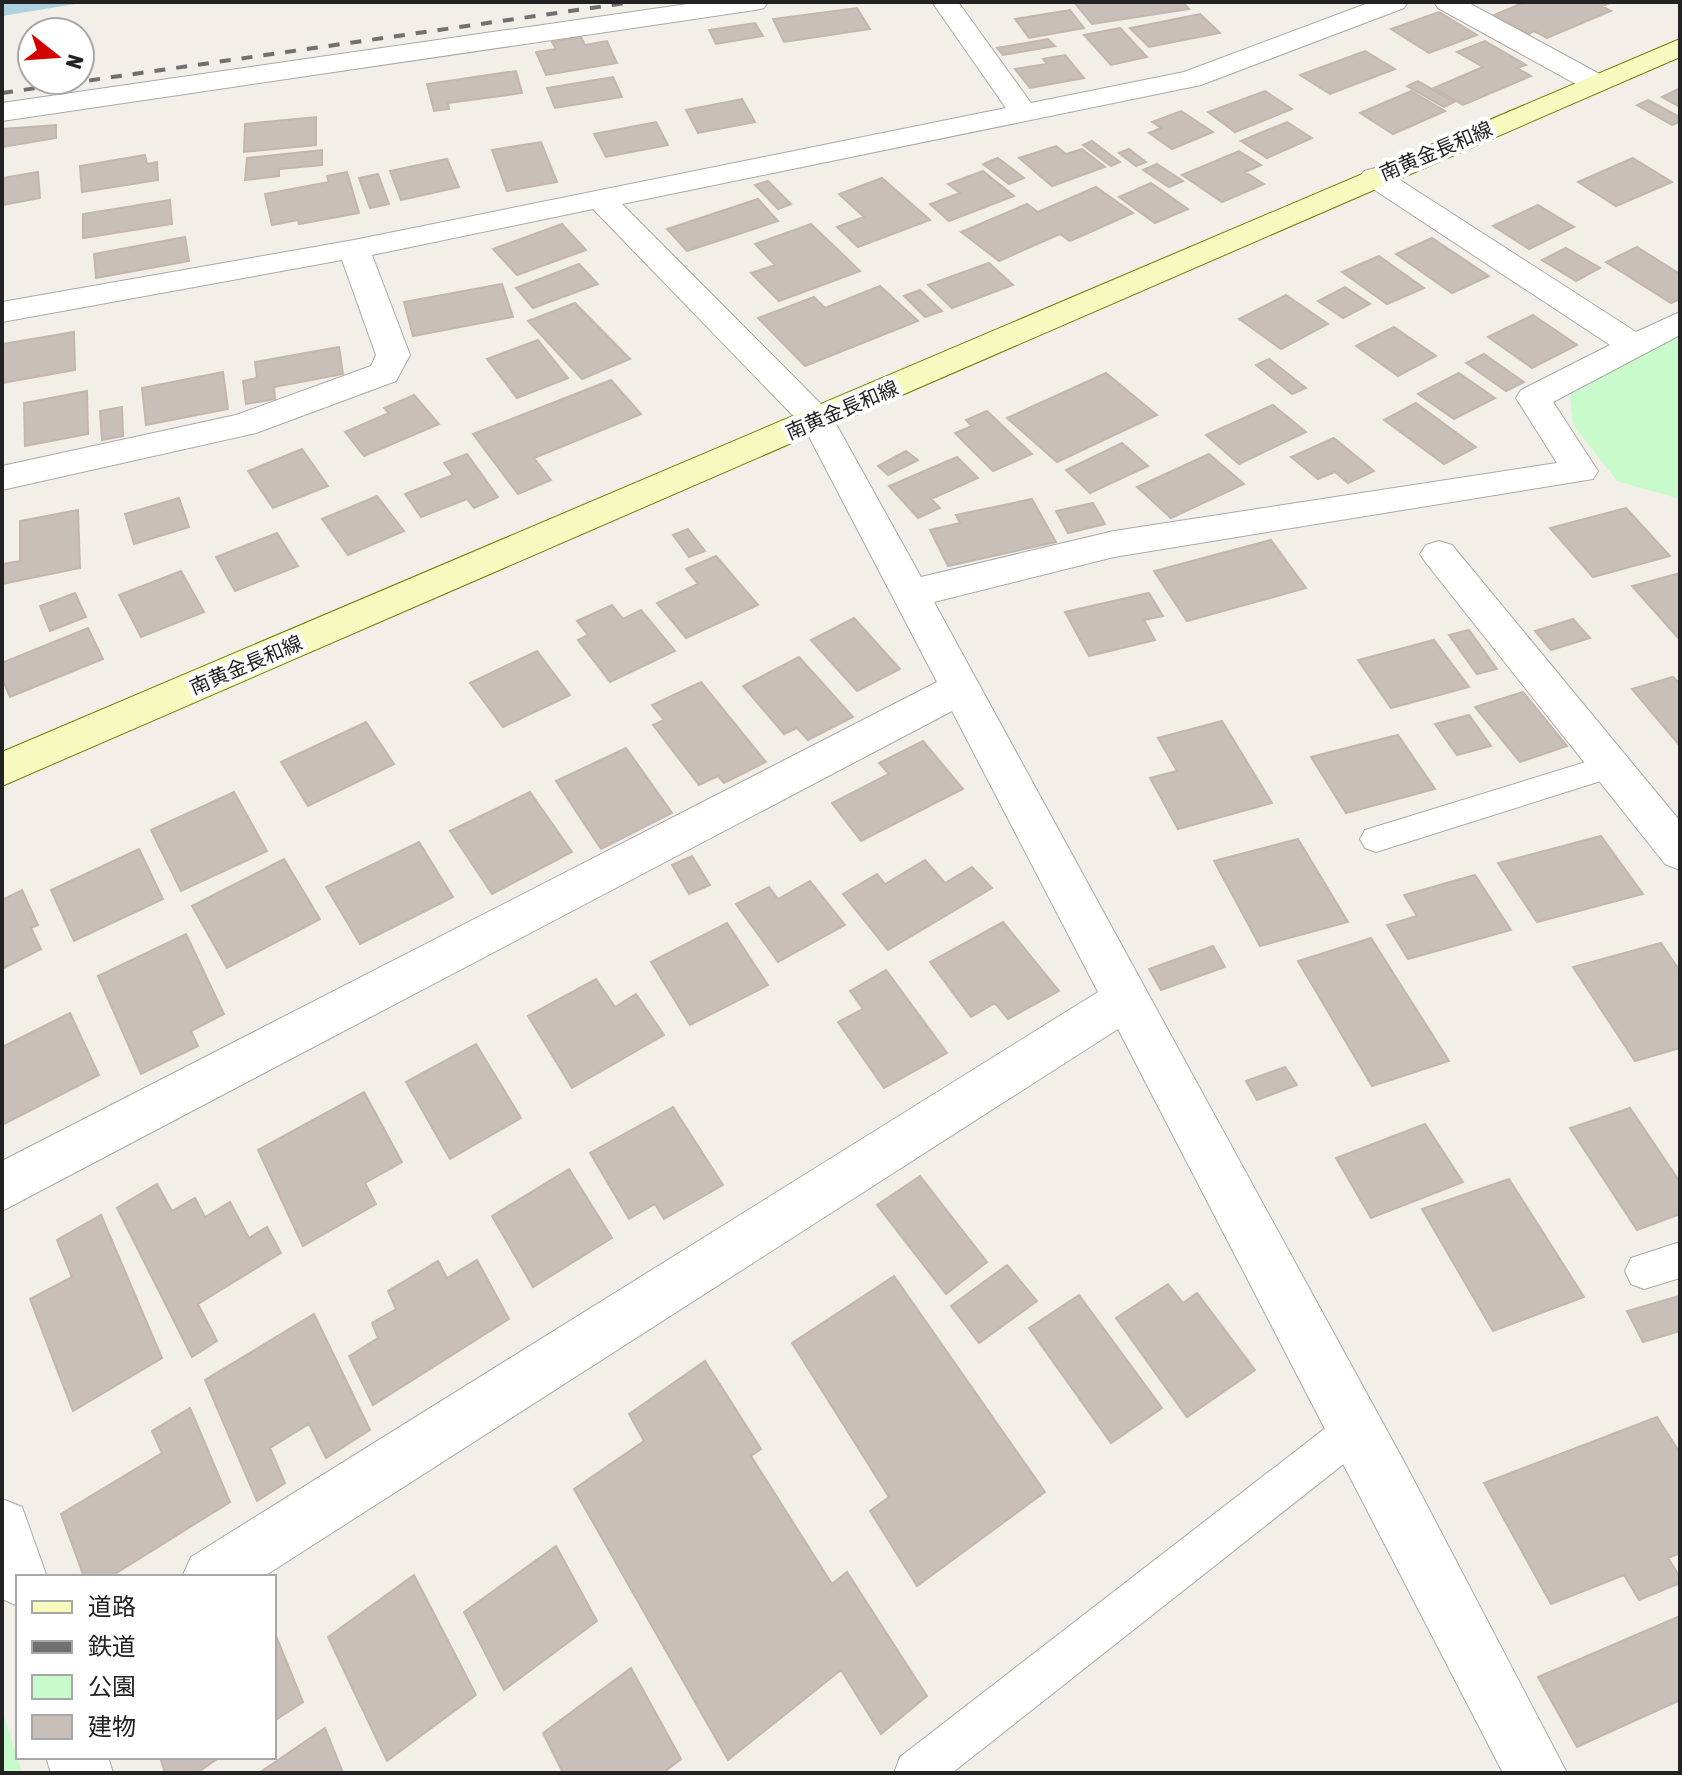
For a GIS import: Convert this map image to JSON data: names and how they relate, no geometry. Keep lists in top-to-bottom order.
{
  "streets": {
    "main road": ["南黄金長和線"]
  },
  "legend": [
    "道路",
    "鉄道",
    "公園",
    "建物"
  ],
  "north": "right"
}
